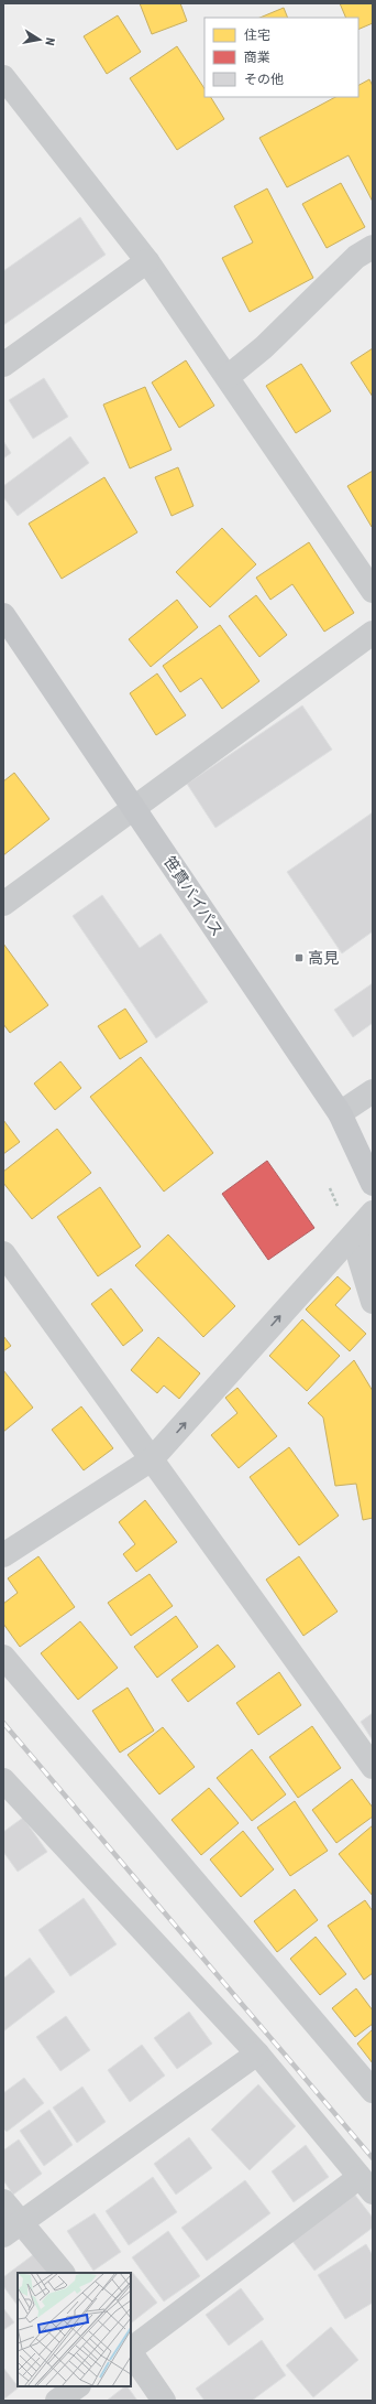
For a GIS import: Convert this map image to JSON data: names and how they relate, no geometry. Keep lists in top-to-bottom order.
{
  "streets": {
    "main road": ["笹貫バイパス"]
  },
  "places": {
    "transit": ["高見"]
  },
  "legend": ["住宅", "商業", "その他"],
  "north": "right"
}
